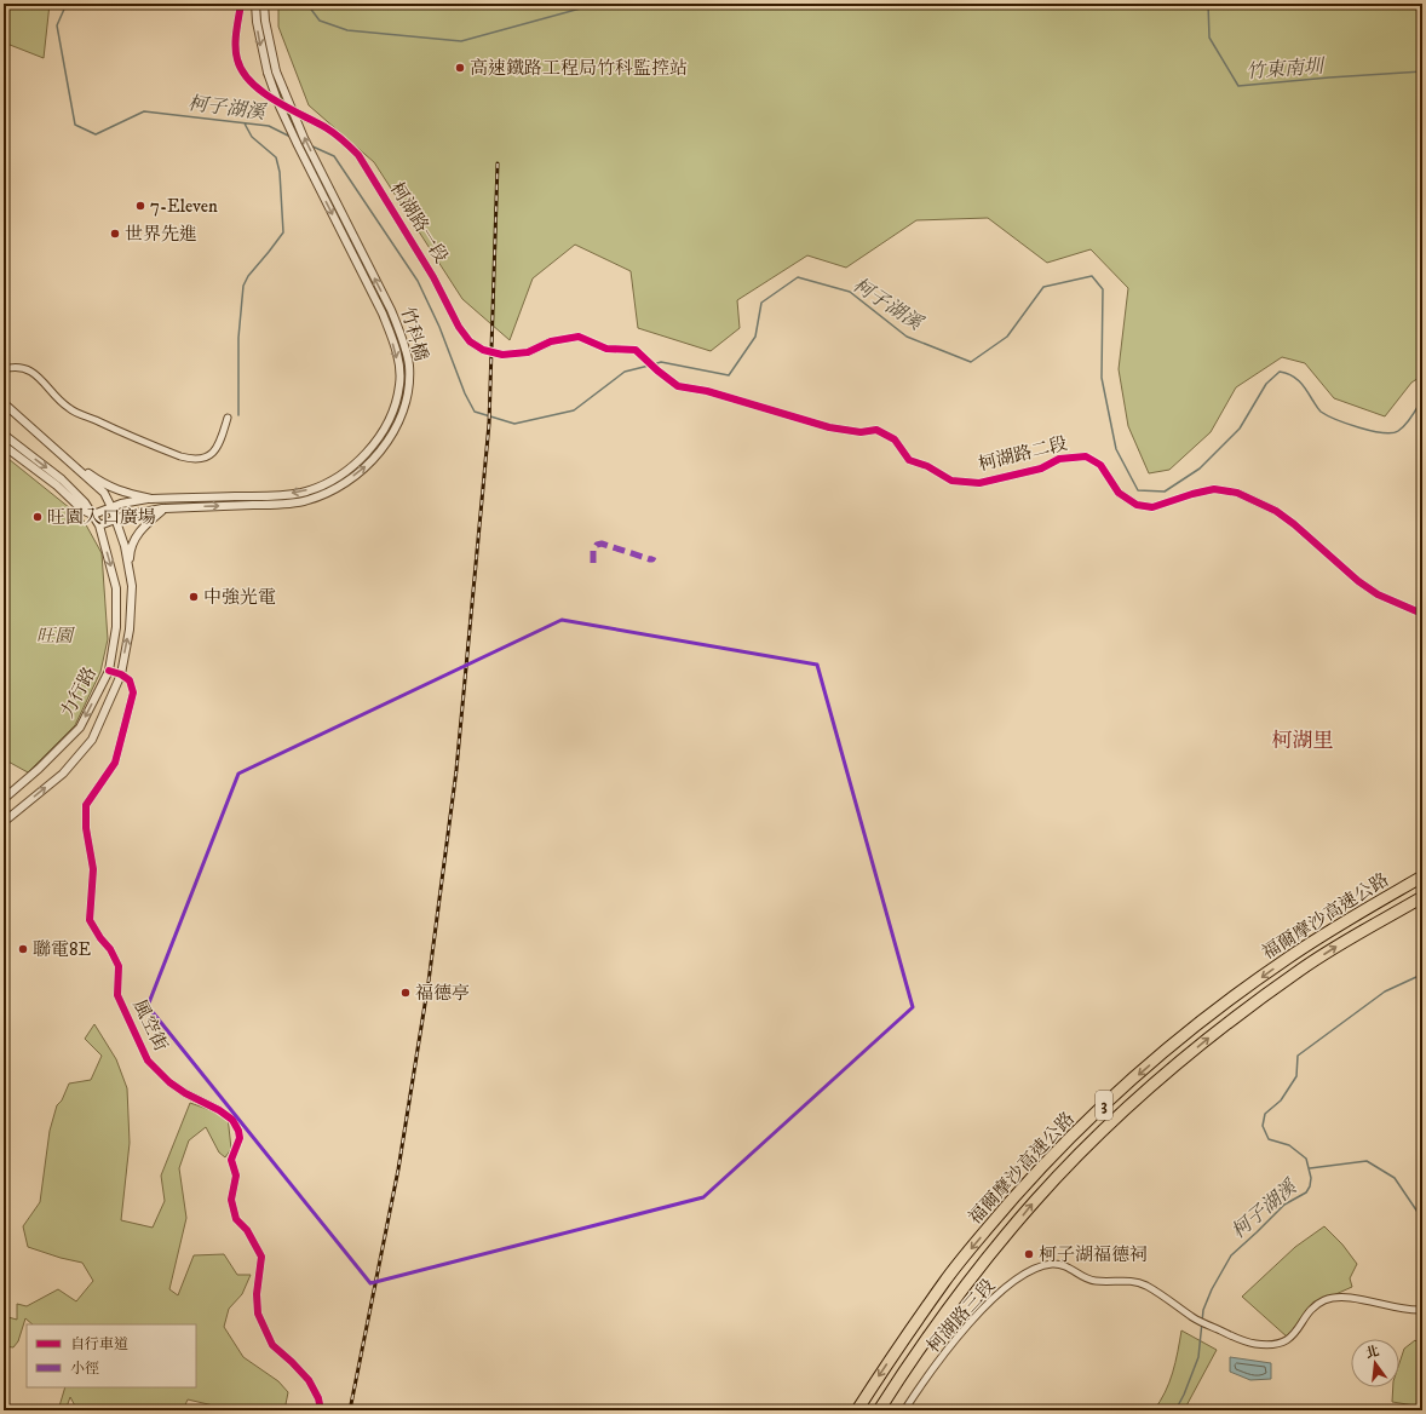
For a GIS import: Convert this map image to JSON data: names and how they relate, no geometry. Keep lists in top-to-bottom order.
{
  "streets": {
    "highway": ["福爾摩沙高速公路", "3"],
    "street": [
      "柯湖路一段",
      "竹科橋",
      "柯湖路二段",
      "力行路",
      "風空街",
      "柯湖路三段"
    ]
  },
  "crossings": [
    ["柯湖路一段", "柯湖路二段"],
    ["竹科橋", "力行路"],
    ["力行路", "風空街"]
  ],
  "districts": ["柯湖里"],
  "water": ["竹東南圳", "柯子湖溪"],
  "parks": ["旺園"],
  "places": [
    "高速鐵路工程局竹科監控站",
    "7-Eleven",
    "世界先進",
    "旺園入口廣場",
    "中強光電",
    "聯電8E",
    "福德亭",
    "柯子湖福德祠"
  ],
  "legend": ["自行車道", "小徑"],
  "north": "top"
}
